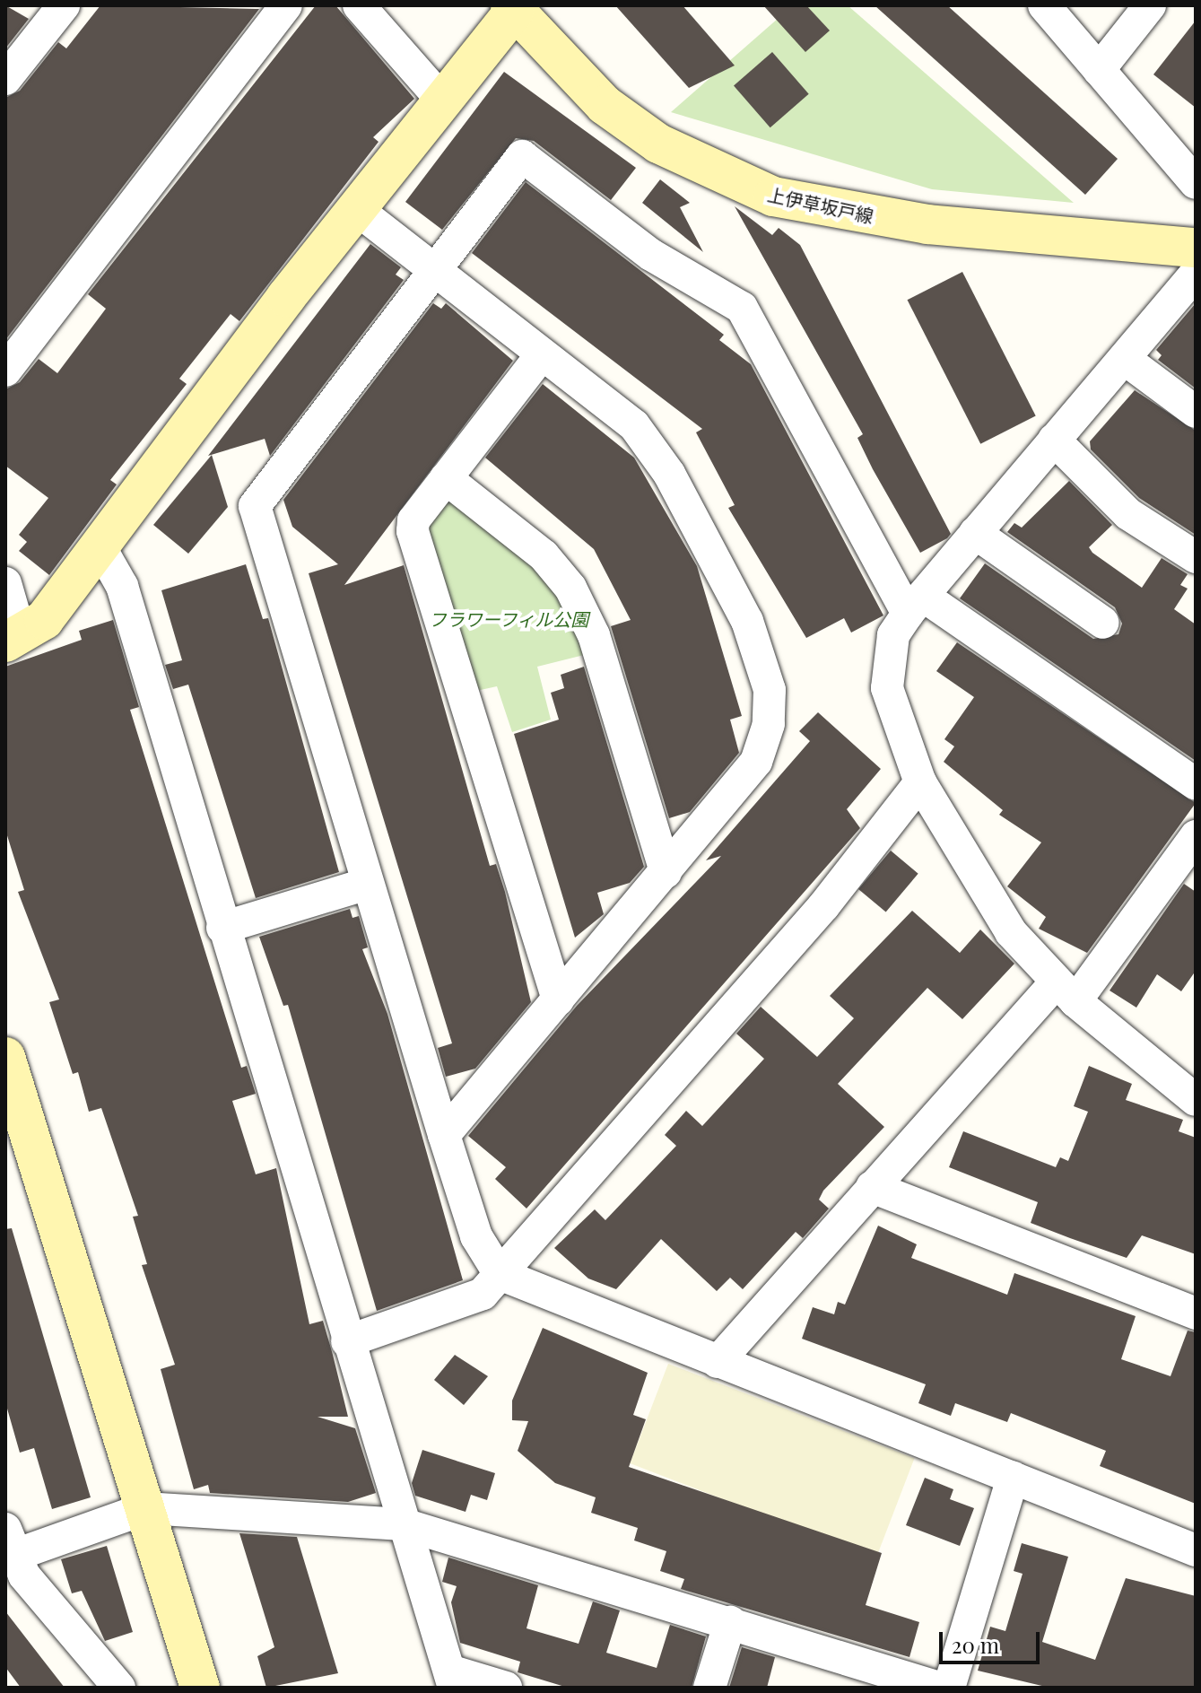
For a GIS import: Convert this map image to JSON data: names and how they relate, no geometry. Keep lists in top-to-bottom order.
{
  "streets": {
    "street": ["上伊草坂戸線"]
  },
  "parks": ["フラワーフィル公園"],
  "scale_bar": "20 m"
}
